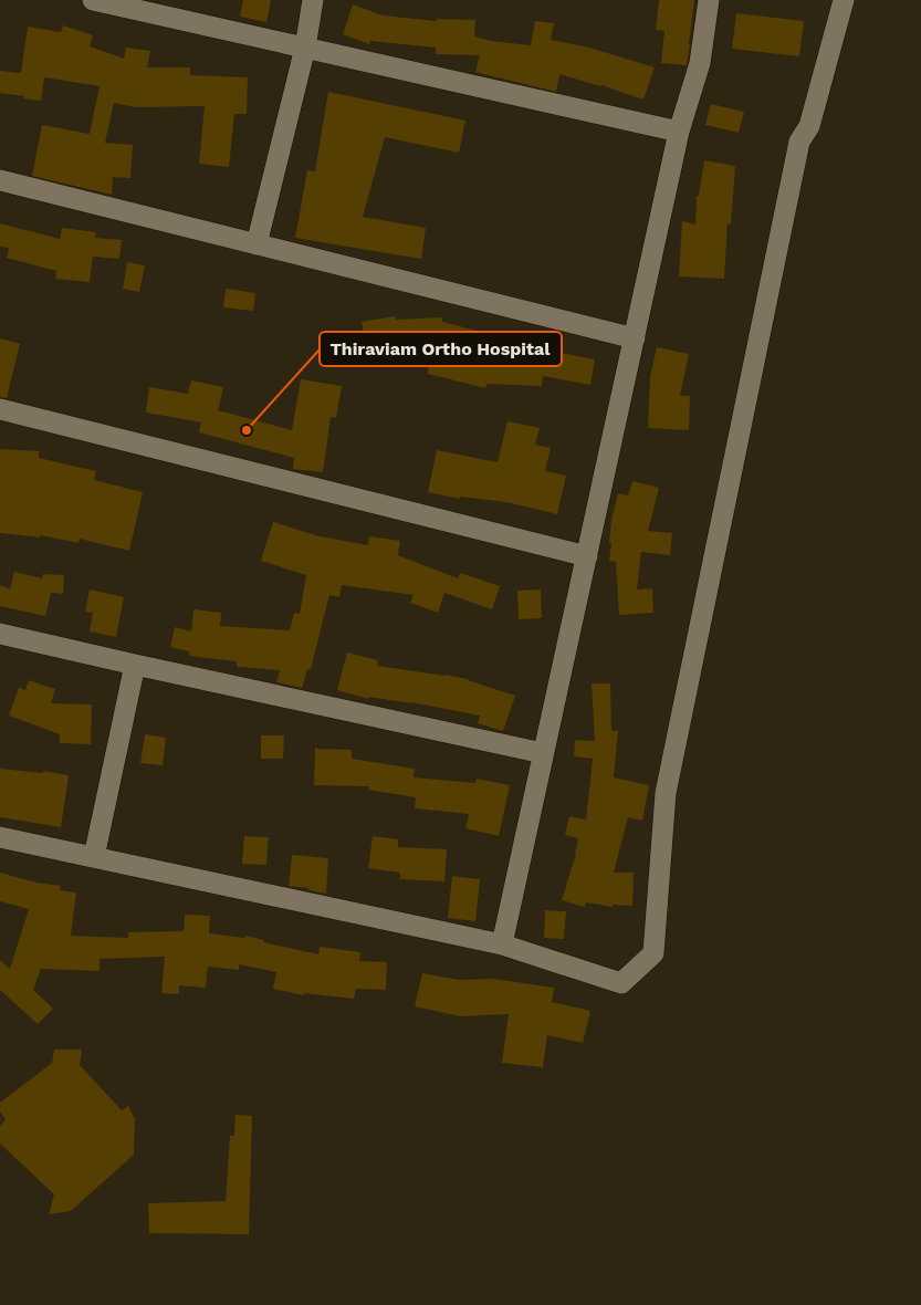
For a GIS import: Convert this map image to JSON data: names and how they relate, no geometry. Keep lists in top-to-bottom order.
{
  "places": ["Thiraviam Ortho Hospital"]
}
